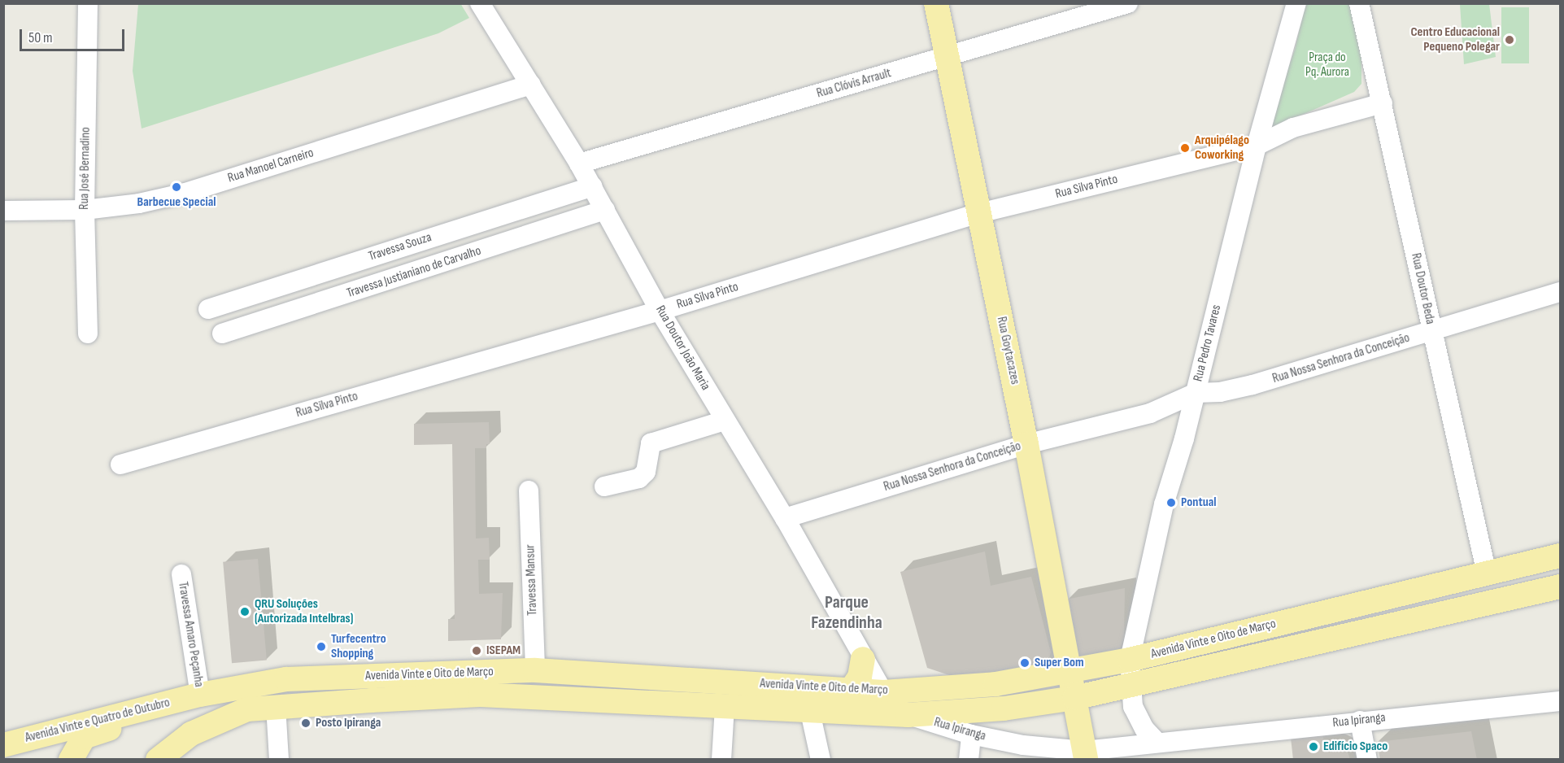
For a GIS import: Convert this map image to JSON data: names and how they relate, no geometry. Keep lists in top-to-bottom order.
{
  "streets": {
    "main road": ["Rua Goytacazes", "Avenida Vinte e Oito de Março", "Avenida Vinte e Quatro de Outubro"],
    "street": [
      "Rua Clóvis Arrault",
      "Rua Manoel Carneiro",
      "Rua José Bernadino",
      "Rua Silva Pinto",
      "Travessa Souza",
      "Travessa Justianiano de Carvalho",
      "Rua Doutor Beda",
      "Rua Pedro Tavares",
      "Rua Doutor João Maria",
      "Rua Nossa Senhora da Conceição",
      "Travessa Mansur",
      "Travessa Amaro Peçanha",
      "Rua Ipiranga"
    ]
  },
  "crossings": [
    ["Rua Clóvis Arrault", "Rua Doutor João Maria"],
    ["Rua Clóvis Arrault", "Rua Goytacazes"],
    ["Rua Manoel Carneiro", "Rua José Bernadino"],
    ["Rua Manoel Carneiro", "Rua Doutor João Maria"],
    ["Rua Silva Pinto", "Rua Doutor Beda"],
    ["Rua Silva Pinto", "Rua Pedro Tavares"],
    ["Rua Silva Pinto", "Rua Doutor João Maria"],
    ["Rua Silva Pinto", "Rua Goytacazes"],
    ["Travessa Souza", "Rua Doutor João Maria"],
    ["Travessa Justianiano de Carvalho", "Rua Doutor João Maria"],
    ["Rua Doutor Beda", "Rua Nossa Senhora da Conceição"],
    ["Rua Doutor Beda", "Avenida Vinte e Oito de Março"],
    ["Rua Pedro Tavares", "Rua Nossa Senhora da Conceição"],
    ["Rua Pedro Tavares", "Avenida Vinte e Oito de Março"],
    ["Rua Doutor João Maria", "Rua Nossa Senhora da Conceição"],
    ["Rua Doutor João Maria", "Avenida Vinte e Oito de Março"],
    ["Rua Goytacazes", "Rua Nossa Senhora da Conceição"],
    ["Rua Goytacazes", "Avenida Vinte e Oito de Março"],
    ["Rua Goytacazes", "Rua Ipiranga"],
    ["Travessa Mansur", "Avenida Vinte e Oito de Março"],
    ["Travessa Amaro Peçanha", "Avenida Vinte e Oito de Março"],
    ["Travessa Amaro Peçanha", "Avenida Vinte e Quatro de Outubro"],
    ["Avenida Vinte e Oito de Março", "Avenida Vinte e Quatro de Outubro"],
    ["Avenida Vinte e Oito de Março", "Rua Ipiranga"]
  ],
  "districts": ["Parque Fazendinha"],
  "parks": ["Praça do Pq. Aurora"],
  "places": [
    "Centro Educacional Pequeno Polegar",
    "Arquipélago Coworking",
    "Barbecue Special",
    "Pontual",
    "QRU Soluções (Autorizada Intelbras)",
    "Turfecentro Shopping",
    "ISEPAM",
    "Super Bom",
    "Posto Ipiranga",
    "Edifício Spaco"
  ],
  "scale_bar": "50 m"
}
